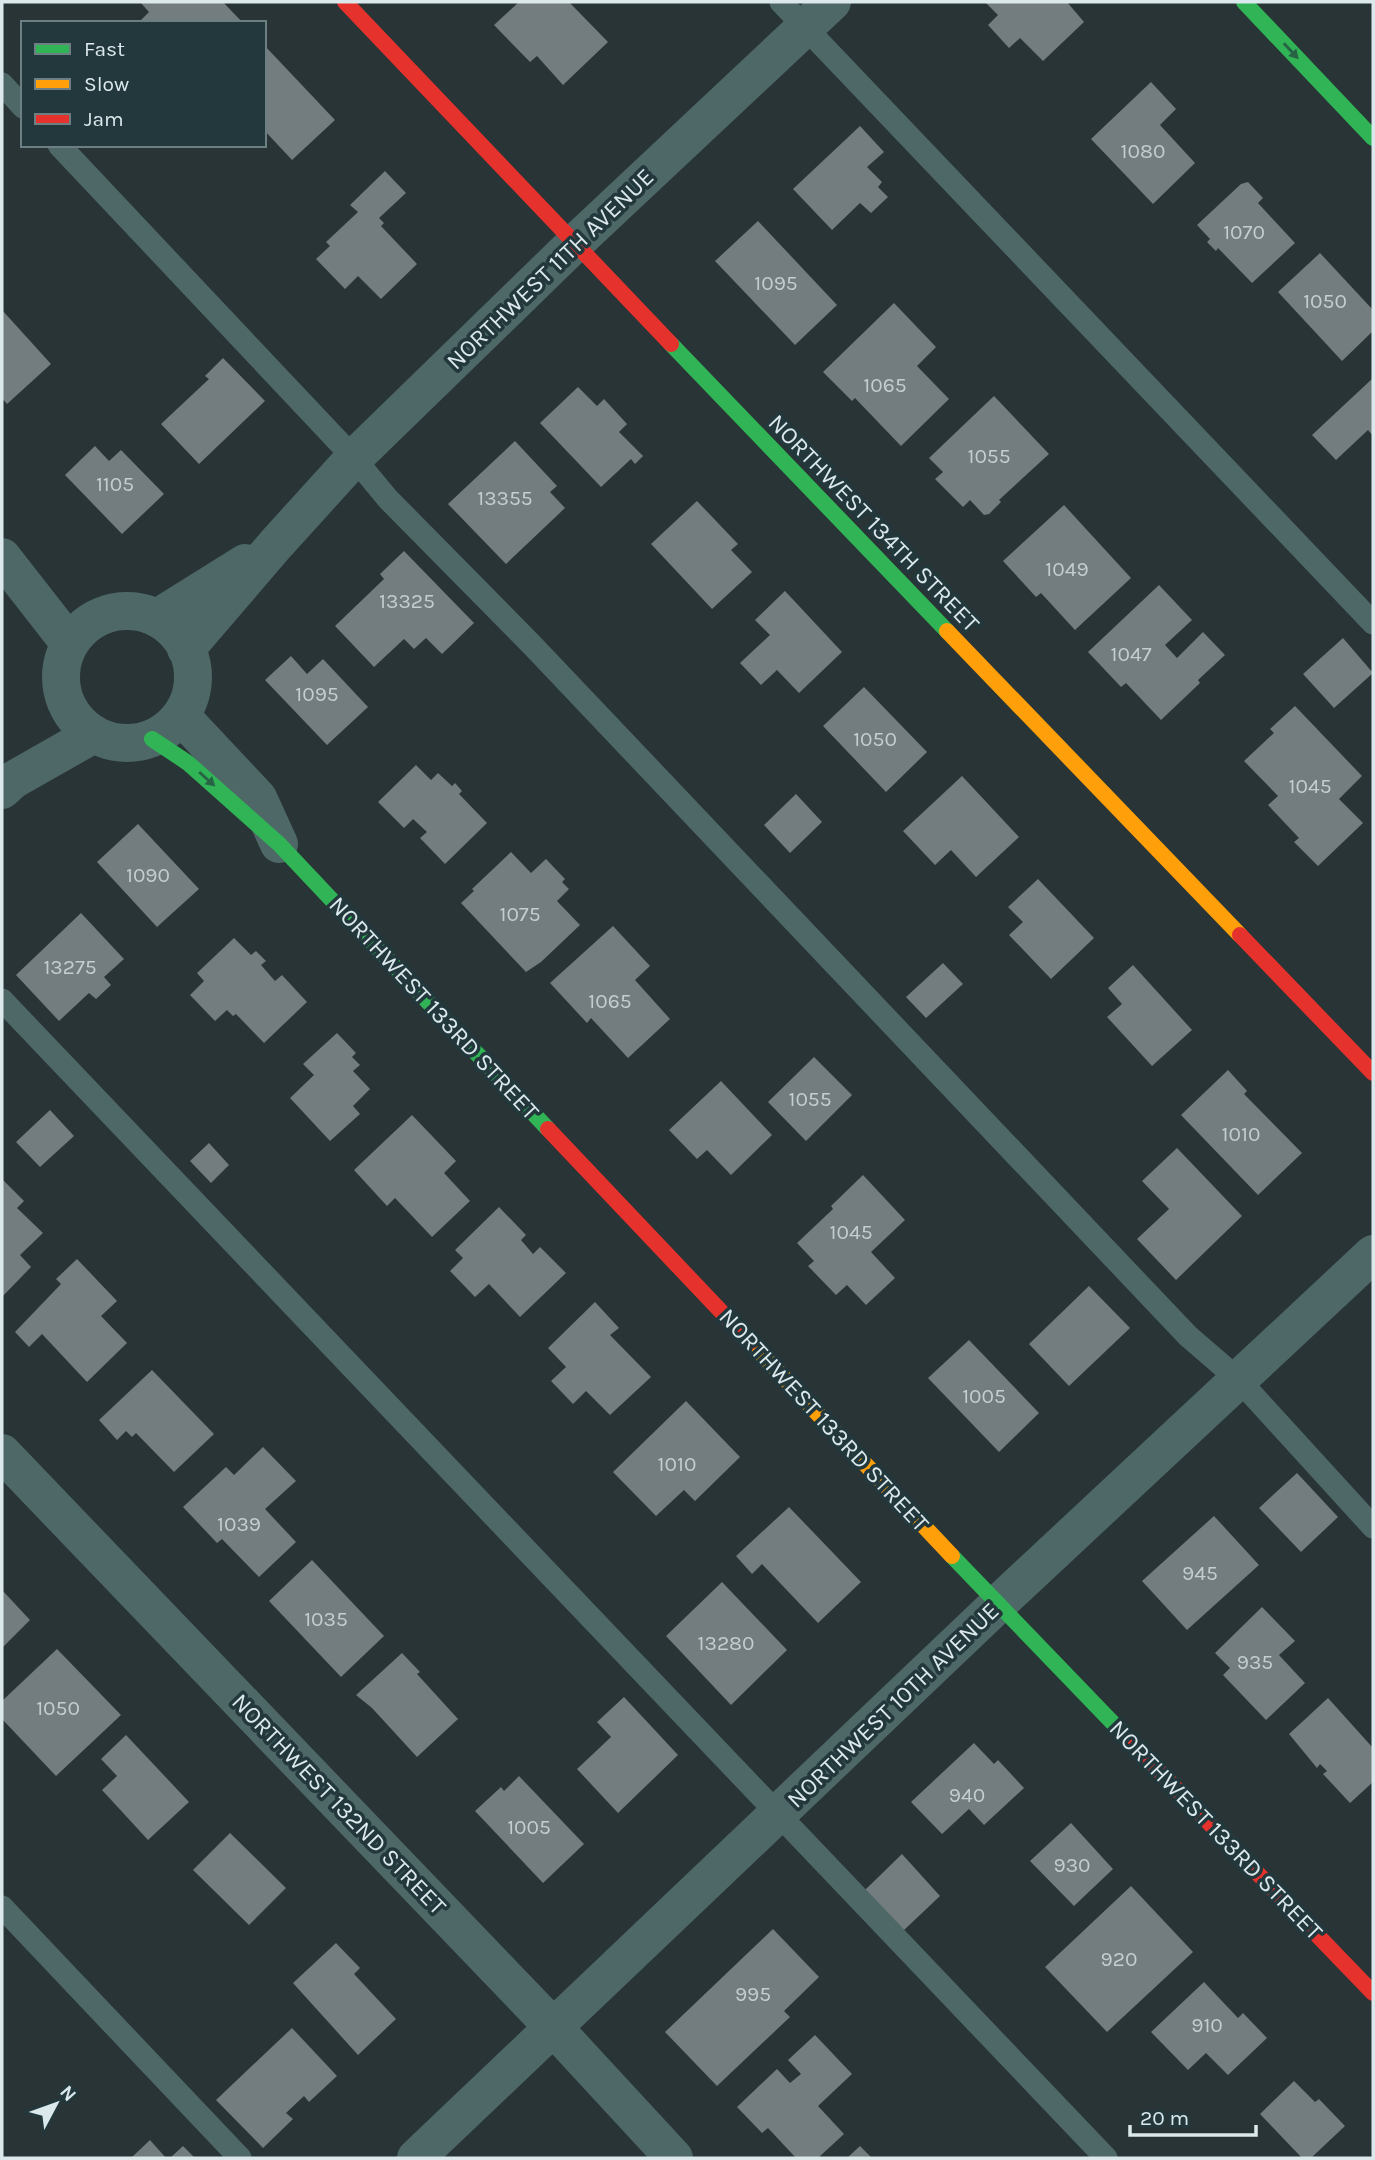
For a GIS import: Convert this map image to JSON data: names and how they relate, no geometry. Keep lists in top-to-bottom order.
{
  "streets": {
    "street": [
      "NORTHWEST 11TH AVENUE",
      "NORTHWEST 134TH STREET",
      "NORTHWEST 133RD STREET",
      "NORTHWEST 10TH AVENUE",
      "NORTHWEST 132ND STREET"
    ]
  },
  "crossings": [
    ["NORTHWEST 11TH AVENUE", "NORTHWEST 134TH STREET"],
    ["NORTHWEST 11TH AVENUE", "NORTHWEST 133RD STREET"],
    ["NORTHWEST 133RD STREET", "NORTHWEST 10TH AVENUE"],
    ["NORTHWEST 10TH AVENUE", "NORTHWEST 132ND STREET"]
  ],
  "house_numbers": [
    "1080",
    "1070",
    "1095",
    "1050",
    "1065",
    "1055",
    "1105",
    "13355",
    "1049",
    "13325",
    "1047",
    "1095",
    "1050",
    "1045",
    "1090",
    "1075",
    "13275",
    "1065",
    "1055",
    "1010",
    "1045",
    "1005",
    "1010",
    "1039",
    "945",
    "1035",
    "13280",
    "935",
    "1050",
    "940",
    "1005",
    "930",
    "920",
    "995",
    "910"
  ],
  "legend": ["Fast", "Slow", "Jam"],
  "scale_bar": "20 m",
  "north": "top right"
}
